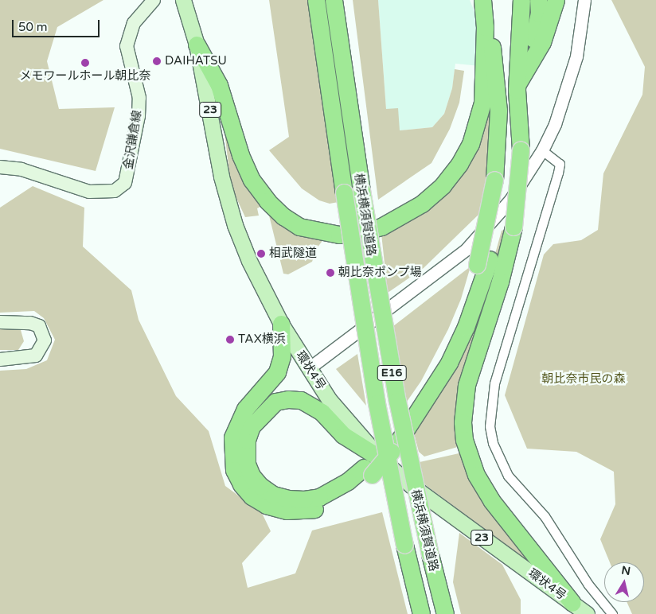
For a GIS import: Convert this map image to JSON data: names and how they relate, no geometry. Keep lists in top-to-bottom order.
{
  "streets": {
    "highway": ["横浜横須賀道路", "E16"],
    "main road": ["23", "金沢鎌倉線", "環状4号"]
  },
  "parks": ["朝比奈市民の森"],
  "places": [
    "DAIHATSU",
    "メモワールホール朝比奈",
    "相武隧道",
    "朝比奈ポンプ場",
    "TAX横浜"
  ],
  "scale_bar": "50 m",
  "north": "top"
}
